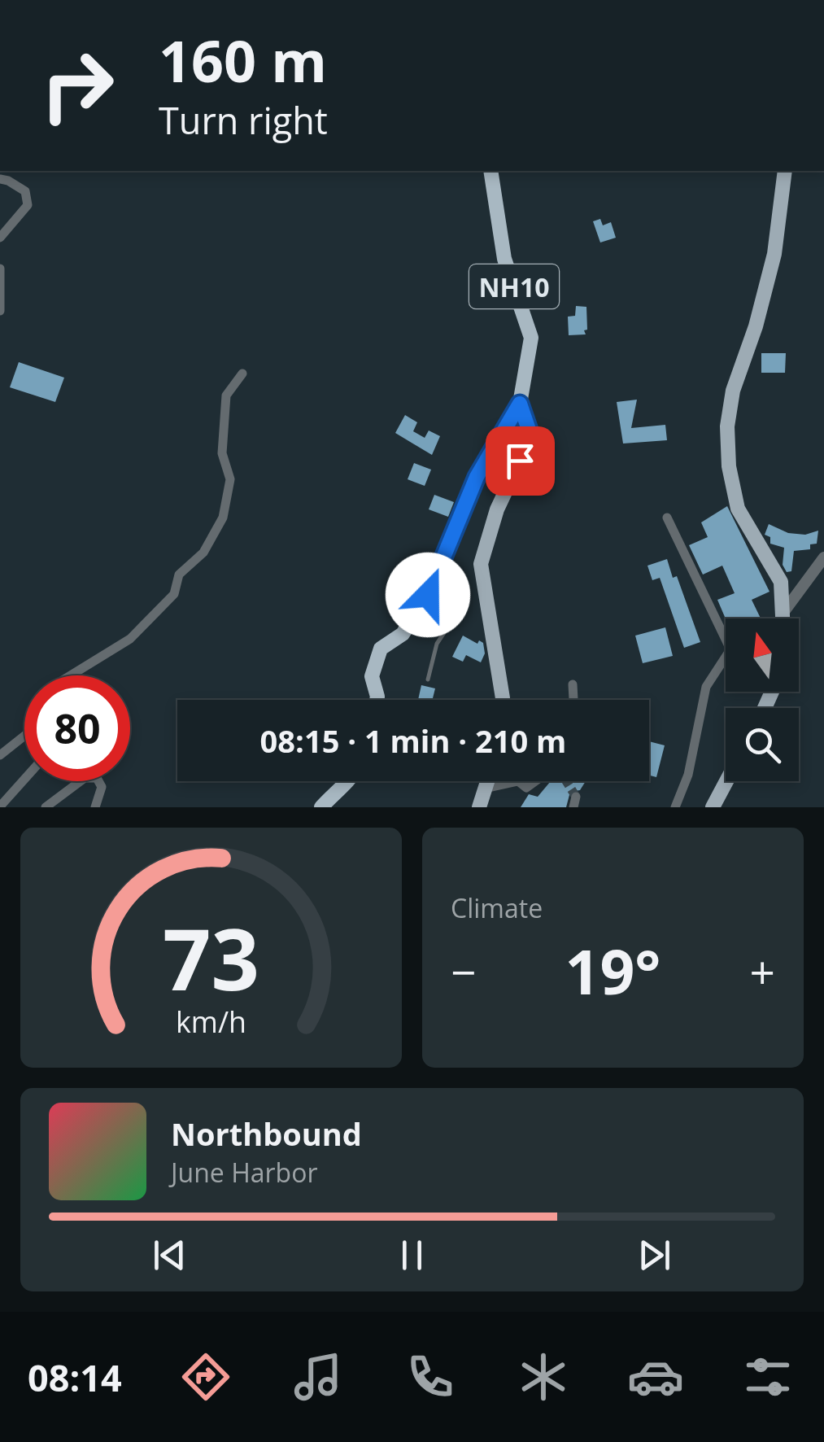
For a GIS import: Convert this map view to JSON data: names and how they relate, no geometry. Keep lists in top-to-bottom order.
{
  "streets": {
    "highway": ["NH10"]
  },
  "north": "top",
  "page": {
    "turn": ["160 m", "Turn right"],
    "limit": "80",
    "trip": "08:15 · 1 min · 210 m",
    "tile": "Climate",
    "heat": ["−", "19°", "+"],
    "song": ["Northbound", "June Harbor"],
    "tabs": "08:14",
    "gauge": ["73", "km/h"]
  }
}
